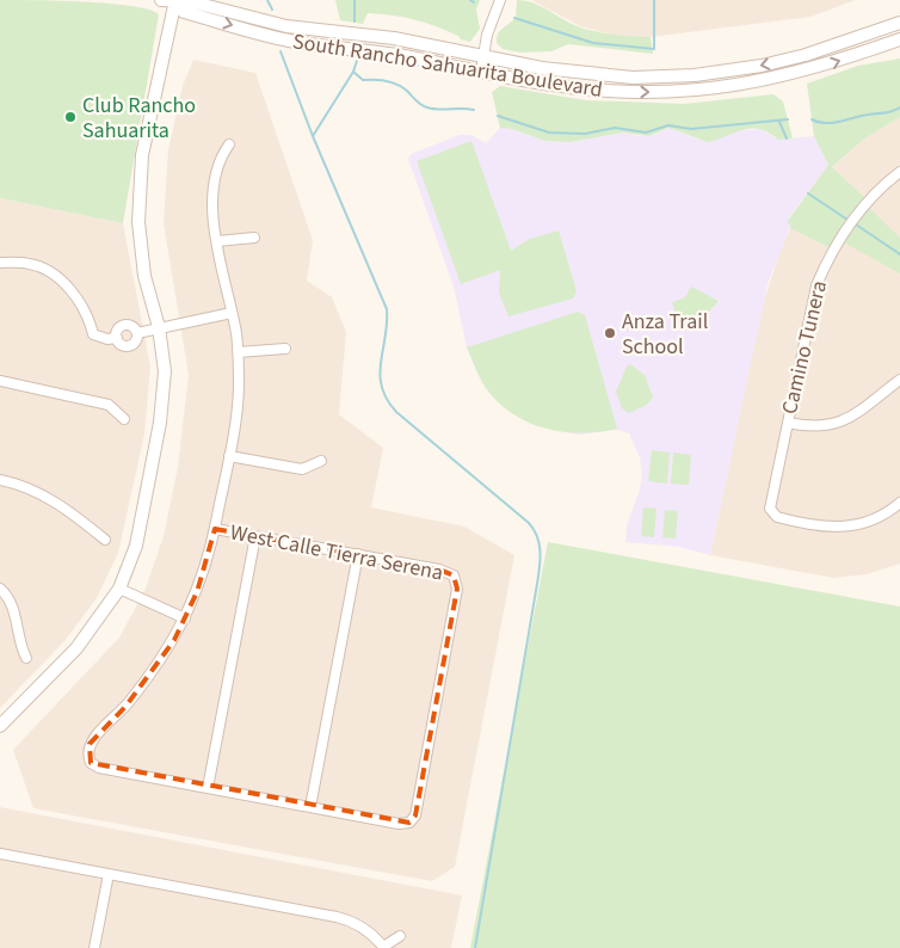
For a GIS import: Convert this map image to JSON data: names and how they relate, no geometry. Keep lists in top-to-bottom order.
{
  "streets": {
    "street": ["South Rancho Sahuarita Boulevard", "Camino Tunera", "West Calle Tierra Serena"]
  },
  "places": ["Club Rancho Sahuarita", "Anza Trail School"]
}
